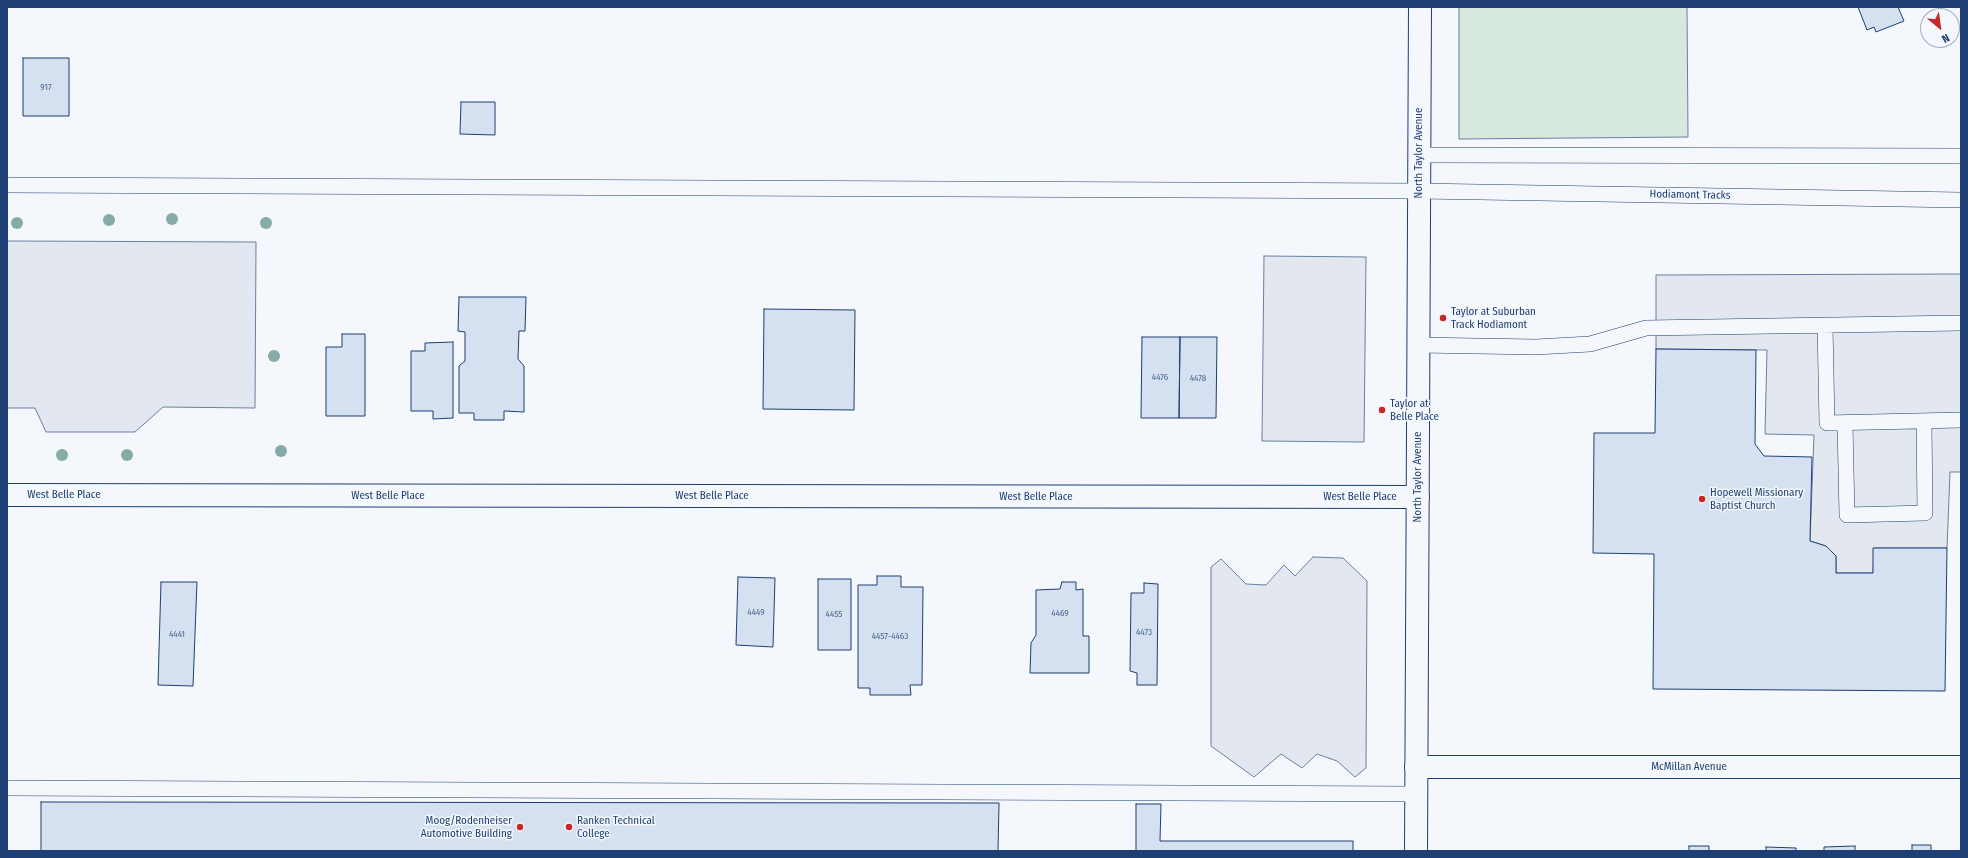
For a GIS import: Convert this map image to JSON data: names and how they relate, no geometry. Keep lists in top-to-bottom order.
{
  "streets": {
    "street": ["North Taylor Avenue", "West Belle Place", "McMillan Avenue"],
    "lane": ["Hodiamont Tracks"]
  },
  "crossings": [
    ["North Taylor Avenue", "Hodiamont Tracks"],
    ["North Taylor Avenue", "West Belle Place"],
    ["North Taylor Avenue", "McMillan Avenue"]
  ],
  "places": [
    "Taylor at Suburban Track Hodiamont",
    "Taylor at Belle Place",
    "Hopewell Missionary Baptist Church",
    "Moog/Rodenheiser Automotive Building",
    "Ranken Technical College"
  ],
  "house_numbers": [
    "917",
    "4476",
    "4478",
    "4449",
    "4469",
    "4455",
    "4473",
    "4441",
    "4457-4463"
  ],
  "north": "bottom right"
}
